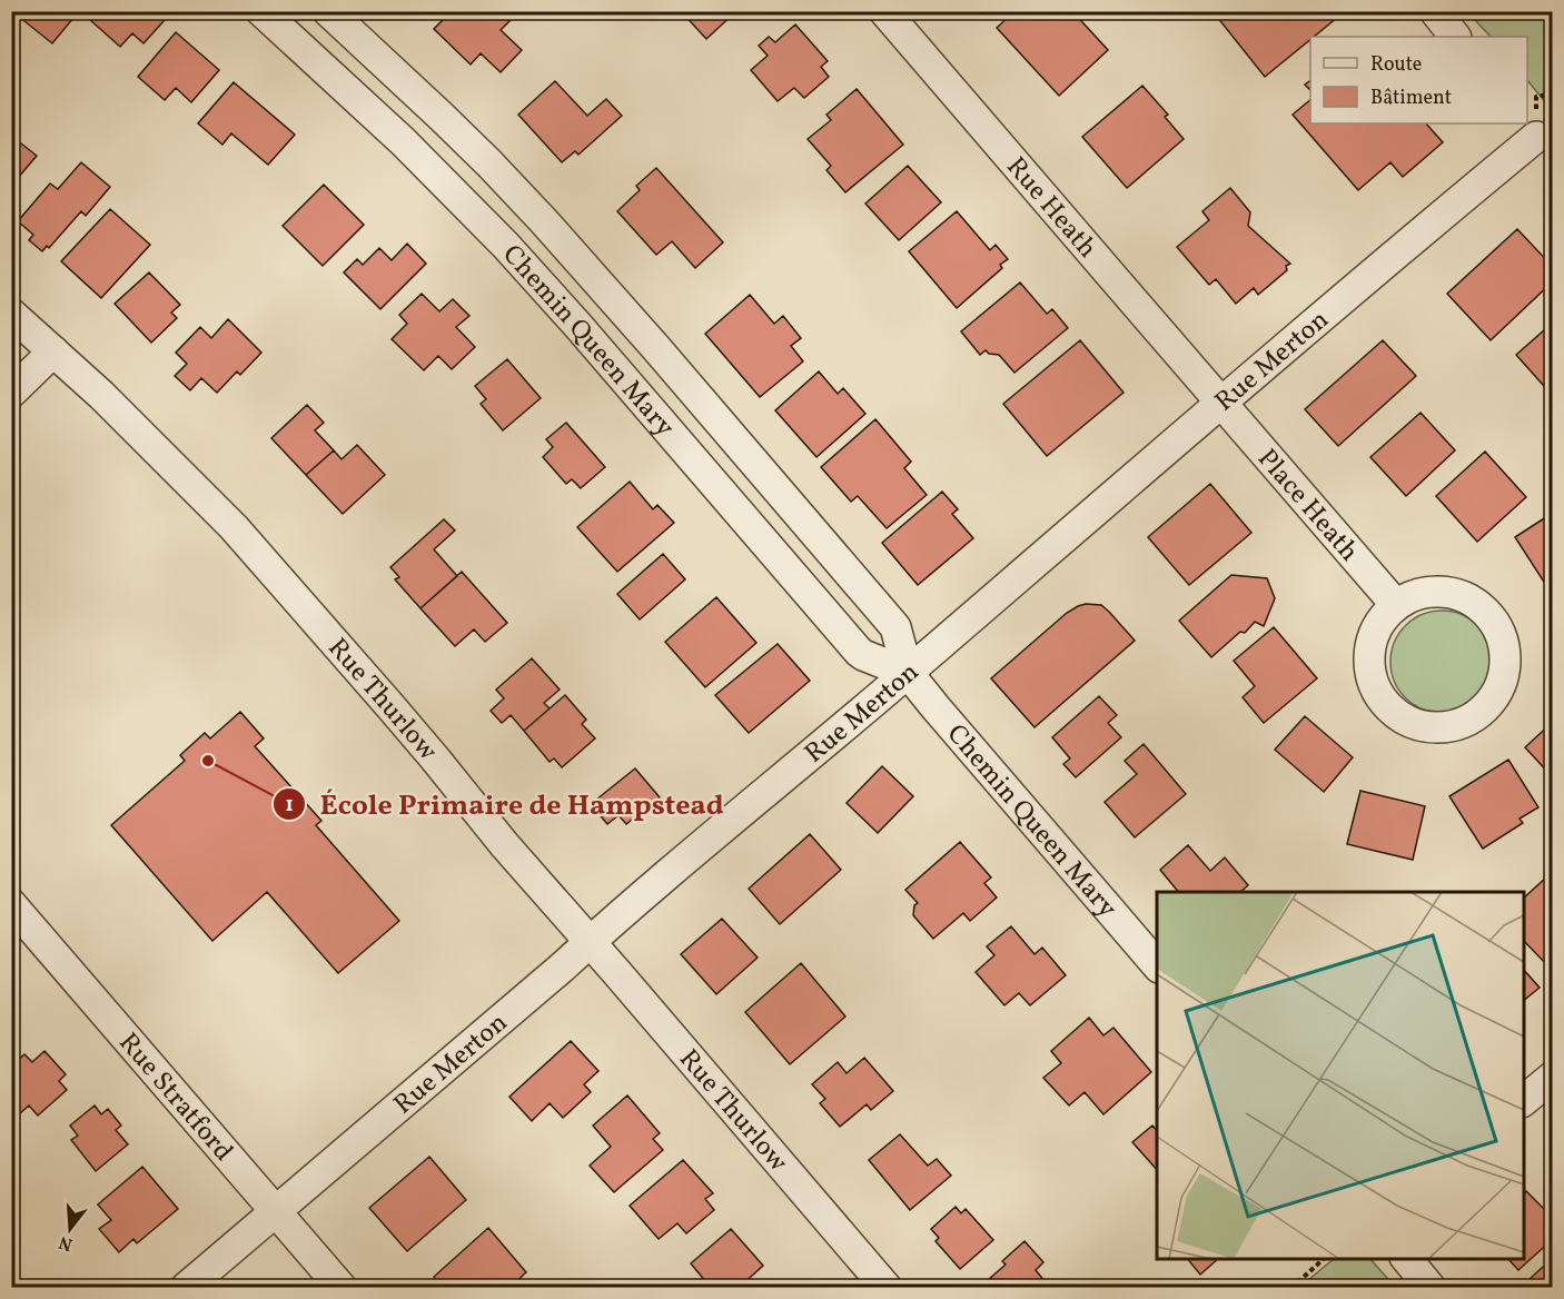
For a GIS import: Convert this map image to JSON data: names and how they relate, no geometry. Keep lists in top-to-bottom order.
{
  "streets": {
    "street": [
      "Rue Heath",
      "Chemin Queen Mary",
      "Rue Merton",
      "Place Heath",
      "Rue Thurlow",
      "Rue Stratford"
    ]
  },
  "crossings": [
    ["Rue Heath", "Rue Merton"],
    ["Rue Heath", "Place Heath"],
    ["Chemin Queen Mary", "Rue Merton"],
    ["Rue Merton", "Place Heath"],
    ["Rue Merton", "Rue Thurlow"],
    ["Rue Merton", "Rue Stratford"]
  ],
  "places": ["École Primaire de Hampstead"],
  "legend": ["Route", "Bâtiment"],
  "north": "bottom"
}
